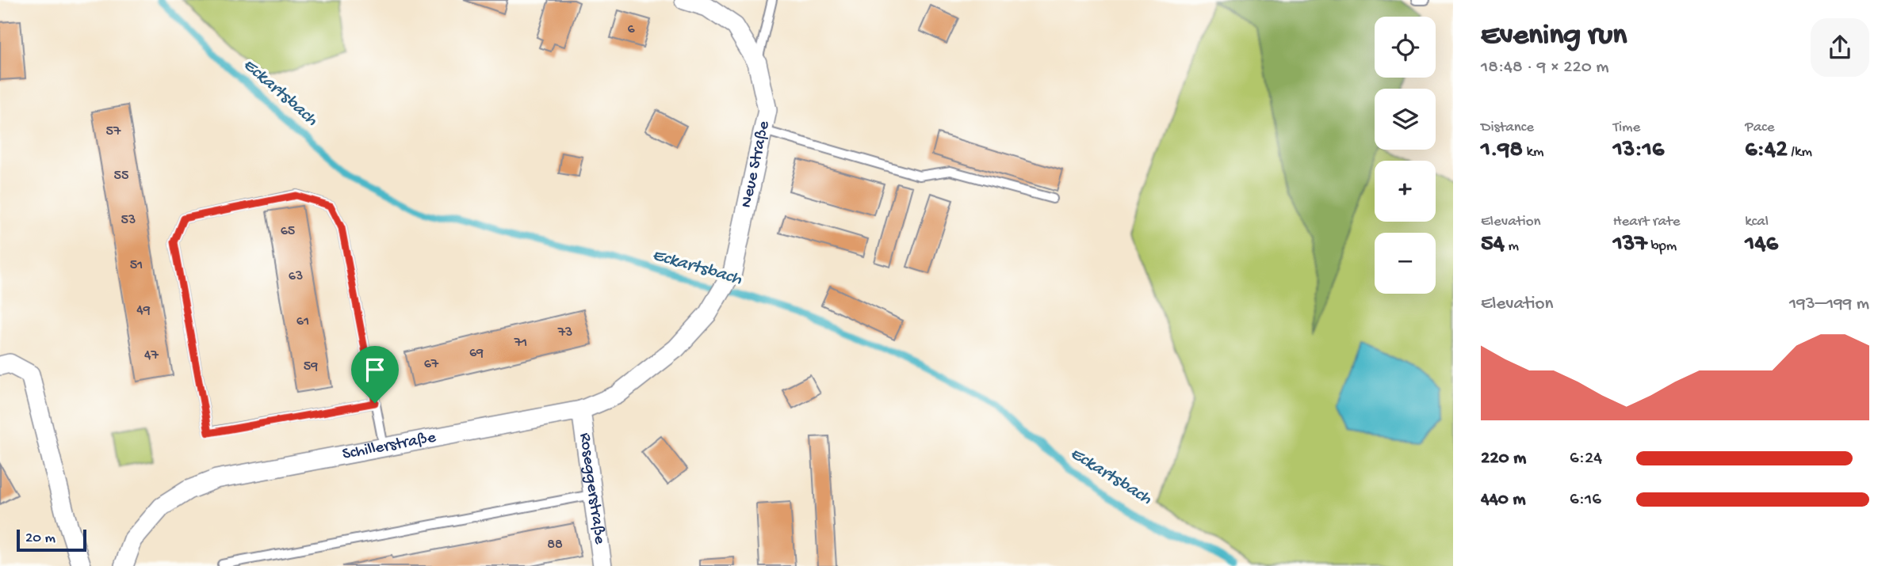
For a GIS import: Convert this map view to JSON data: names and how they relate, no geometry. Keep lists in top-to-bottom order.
{
  "streets": {
    "street": ["Neue Straße", "Schillerstraße", "Roseggerstraße"]
  },
  "crossings": [
    ["Neue Straße", "Schillerstraße"],
    ["Schillerstraße", "Roseggerstraße"]
  ],
  "water": ["Eckartsbach"],
  "house_numbers": [
    "6",
    "57",
    "55",
    "53",
    "65",
    "51",
    "63",
    "49",
    "61",
    "73",
    "71",
    "69",
    "47",
    "67",
    "59",
    "88"
  ],
  "scale_bar": "20 m",
  "page": {
    "heading": ["Evening run", "18:48 · 9 × 220 m"],
    "map_buttons": ["+", "−"],
    "stats": [
      ["Distance", "1.98 km"],
      ["Time", "13:16"],
      ["Pace", "6:42 /km"],
      ["Elevation", "54 m"],
      ["Heart rate", "137 bpm"],
      ["kcal", "146"]
    ],
    "chart": ["Elevation", "193–199 m"],
    "list": [
      {
        "name": "220 m",
        "note": "6:24"
      },
      {
        "name": "440 m",
        "note": "6:16"
      }
    ],
    "scale": "20 m"
  }
}
